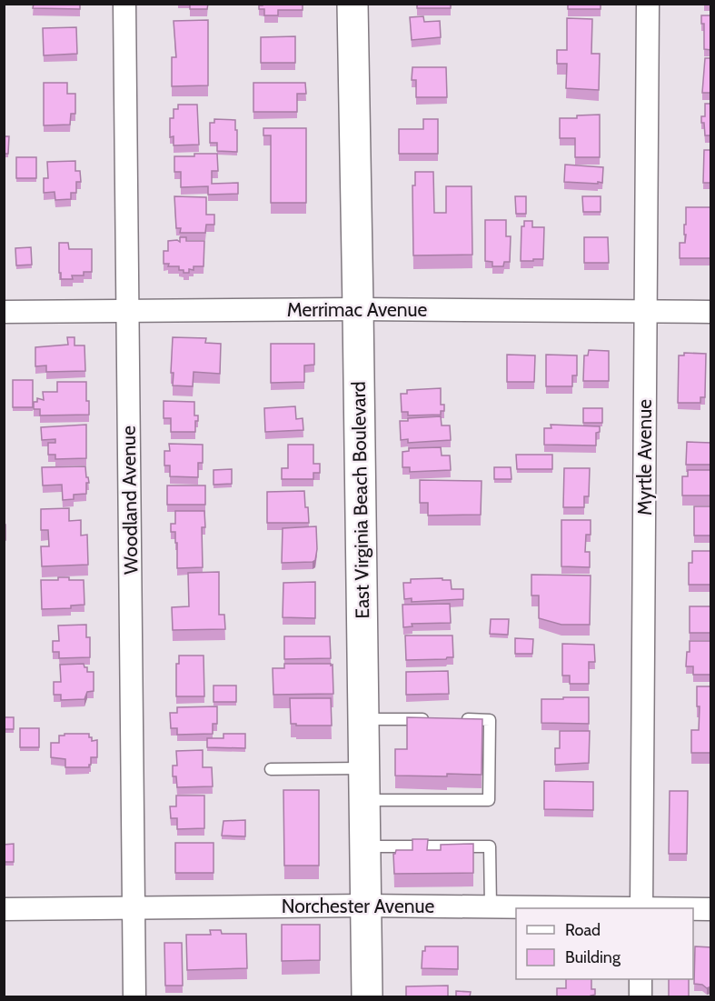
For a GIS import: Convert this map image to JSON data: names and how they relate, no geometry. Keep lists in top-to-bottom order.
{
  "streets": {
    "main road": ["East Virginia Beach Boulevard"],
    "street": [
      "Merrimac Avenue",
      "Myrtle Avenue",
      "Woodland Avenue",
      "Norchester Avenue"
    ]
  },
  "crossings": [
    ["Merrimac Avenue", "Myrtle Avenue"],
    ["Merrimac Avenue", "Woodland Avenue"],
    ["Merrimac Avenue", "East Virginia Beach Boulevard"],
    ["Woodland Avenue", "Norchester Avenue"],
    ["East Virginia Beach Boulevard", "Norchester Avenue"]
  ],
  "legend": ["Road", "Building"]
}
